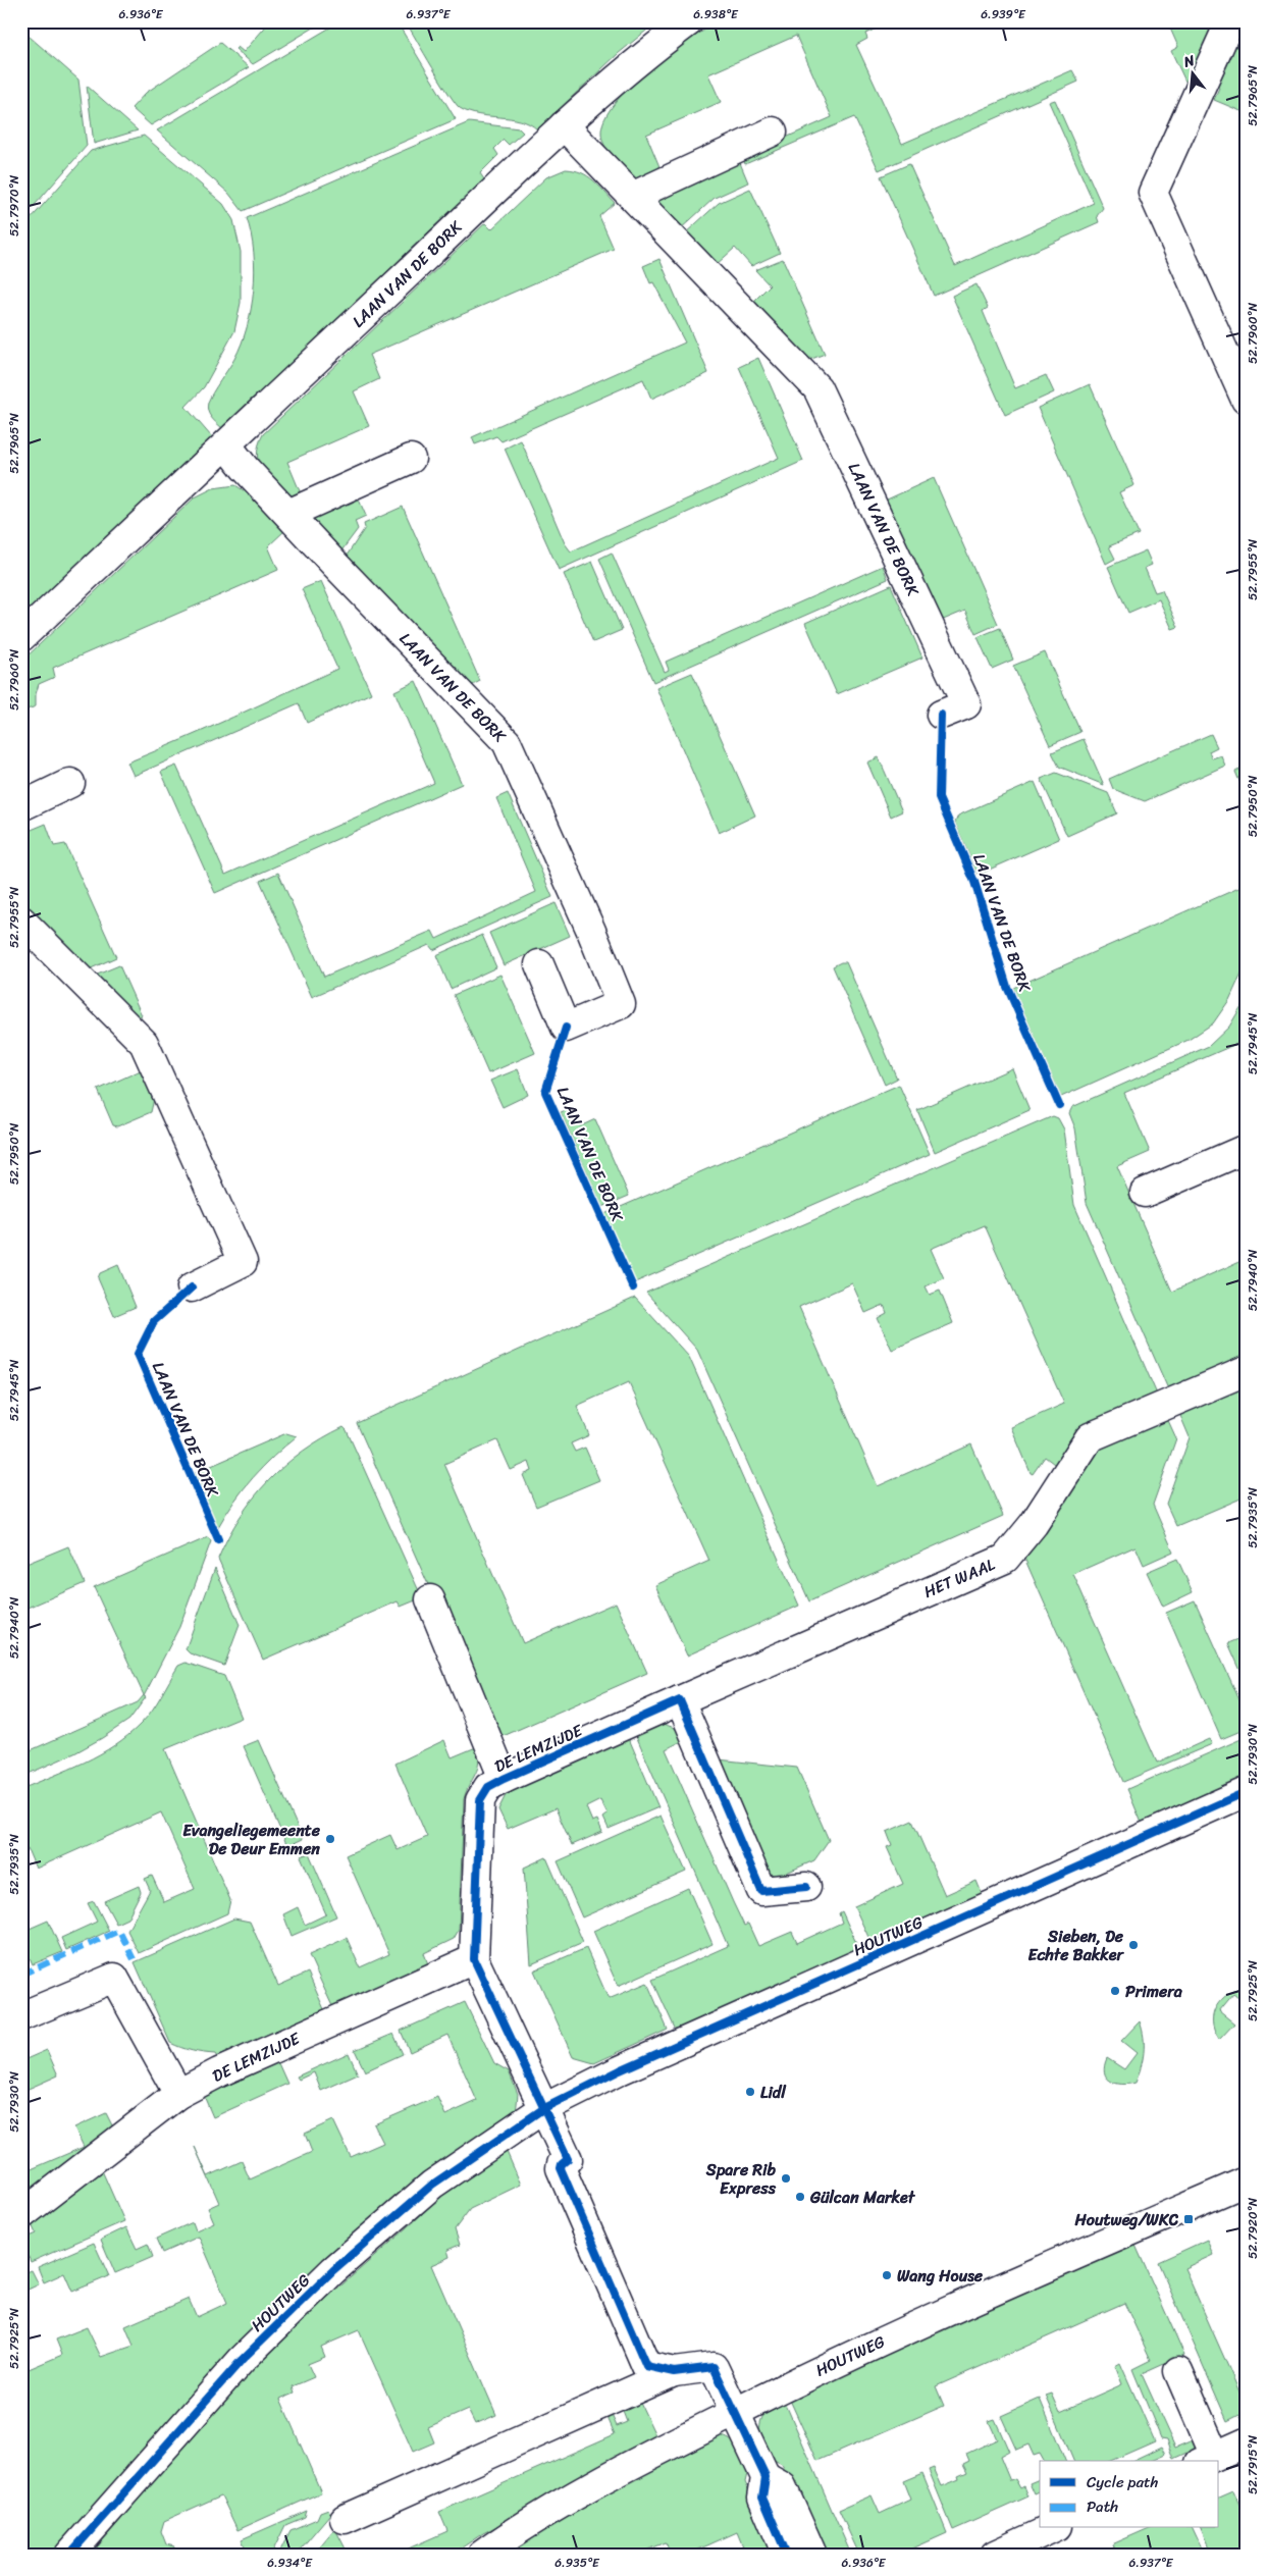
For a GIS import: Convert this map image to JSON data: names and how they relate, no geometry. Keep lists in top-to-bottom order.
{
  "streets": {
    "street": [
      "LAAN VAN DE BORK",
      "HET WAAL",
      "DE LEMZIJDE",
      "HOUTWEG"
    ]
  },
  "crossings": [
    ["HET WAAL", "DE LEMZIJDE"],
    ["DE LEMZIJDE", "HOUTWEG"]
  ],
  "places": {
    "other": [
      "Evangeliegemeente De Deur Emmen",
      "Sieben, De Echte Bakker",
      "Primera",
      "Lidl",
      "Spare Rib Express",
      "Gülcan Market",
      "Wang House"
    ],
    "transit": ["Houtweg/WKC"]
  },
  "legend": ["Cycle path", "Path"],
  "north": "top",
  "coordinates": [
    "6.936°E",
    "6.937°E",
    "6.938°E",
    "6.939°E",
    "52.7965°N",
    "52.7970°N",
    "52.7960°N",
    "52.7955°N",
    "52.7950°N",
    "52.7945°N",
    "52.7940°N",
    "52.7935°N",
    "52.7930°N",
    "52.7925°N",
    "52.7920°N",
    "52.7915°N",
    "6.934°E",
    "6.935°E"
  ]
}
